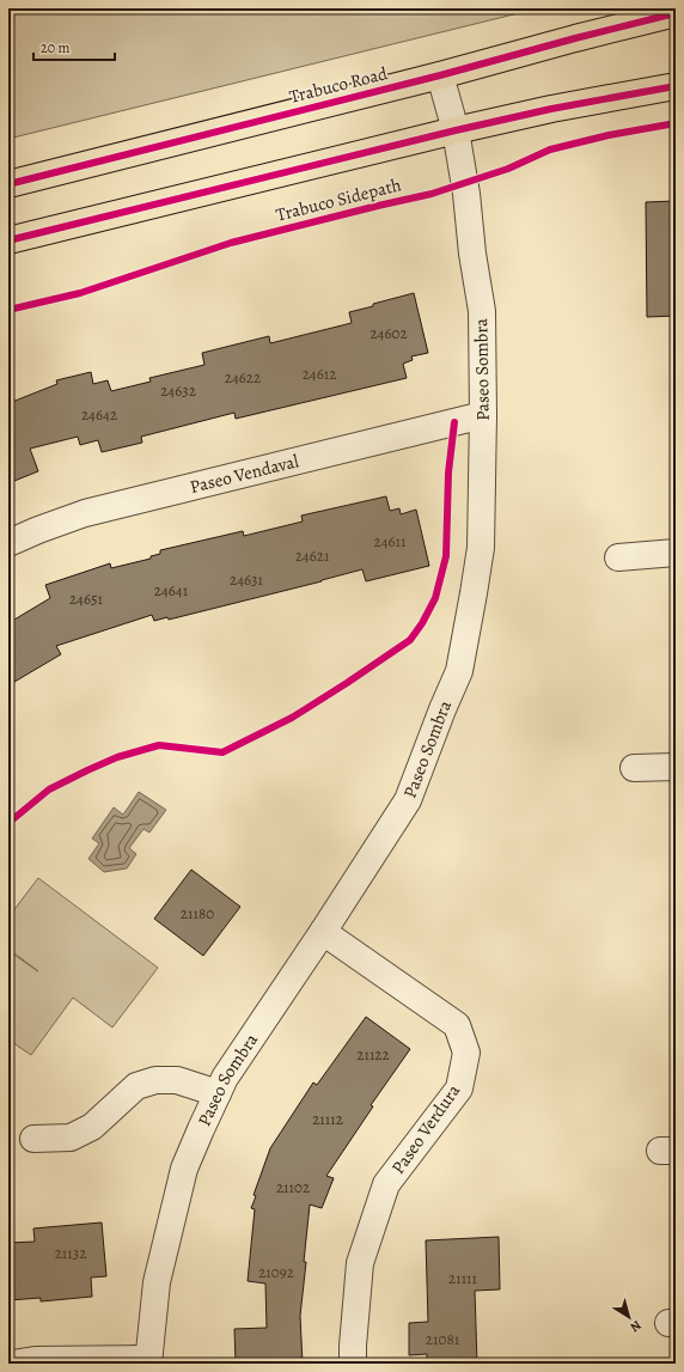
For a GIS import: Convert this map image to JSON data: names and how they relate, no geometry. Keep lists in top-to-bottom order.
{
  "streets": {
    "main road": ["Trabuco Road"],
    "street": ["Paseo Sombra", "Paseo Vendaval", "Paseo Verdura"],
    "cycle path": ["Trabuco Sidepath"]
  },
  "crossings": [
    ["Trabuco Road", "Paseo Sombra"],
    ["Paseo Sombra", "Paseo Vendaval"],
    ["Paseo Sombra", "Paseo Verdura"]
  ],
  "house_numbers": [
    "24602",
    "24612",
    "24622",
    "24632",
    "24642",
    "24611",
    "24621",
    "24631",
    "24641",
    "24651",
    "21180",
    "21122",
    "21112",
    "21102",
    "21132",
    "21092",
    "21111",
    "21081"
  ],
  "scale_bar": "20 m",
  "north": "bottom right"
}
